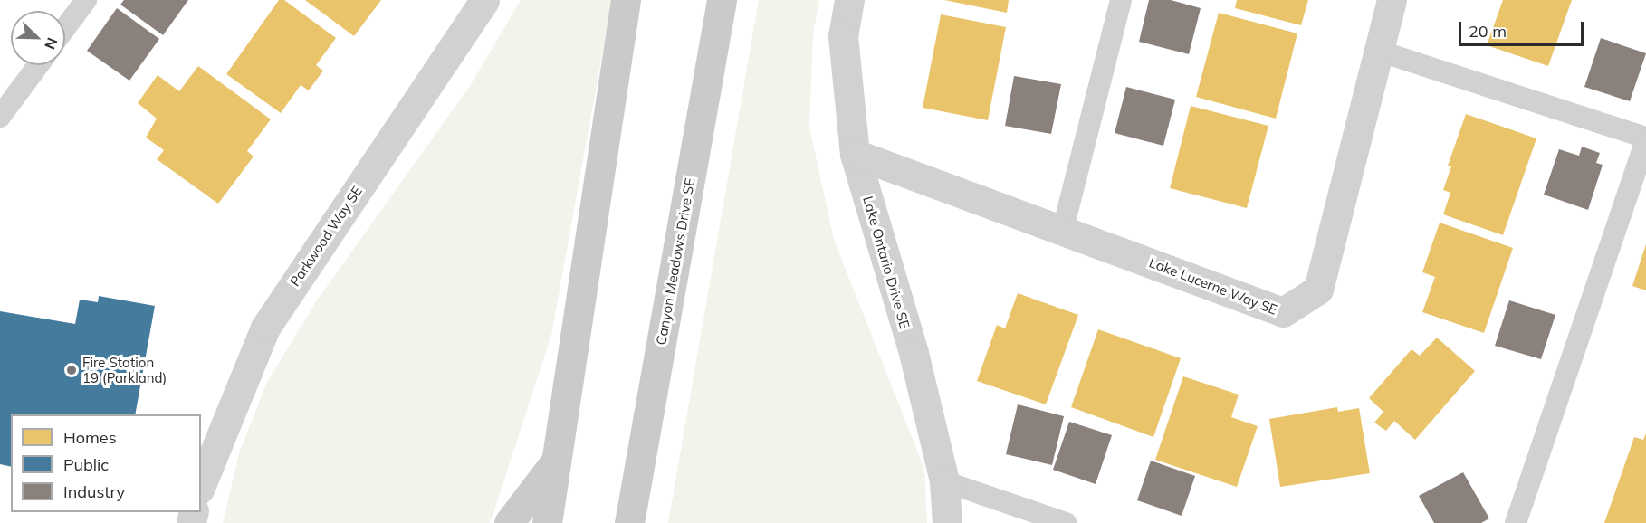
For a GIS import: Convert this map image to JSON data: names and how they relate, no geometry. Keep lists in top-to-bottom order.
{
  "streets": {
    "main road": ["Canyon Meadows Drive SE"],
    "street": ["Parkwood Way SE", "Lake Ontario Drive SE", "Lake Lucerne Way SE"]
  },
  "crossings": [
    ["Lake Ontario Drive SE", "Lake Lucerne Way SE"]
  ],
  "places": ["Fire Station 19 (Parkland)"],
  "legend": ["Homes", "Public", "Industry"],
  "scale_bar": "20 m",
  "north": "bottom right"
}
